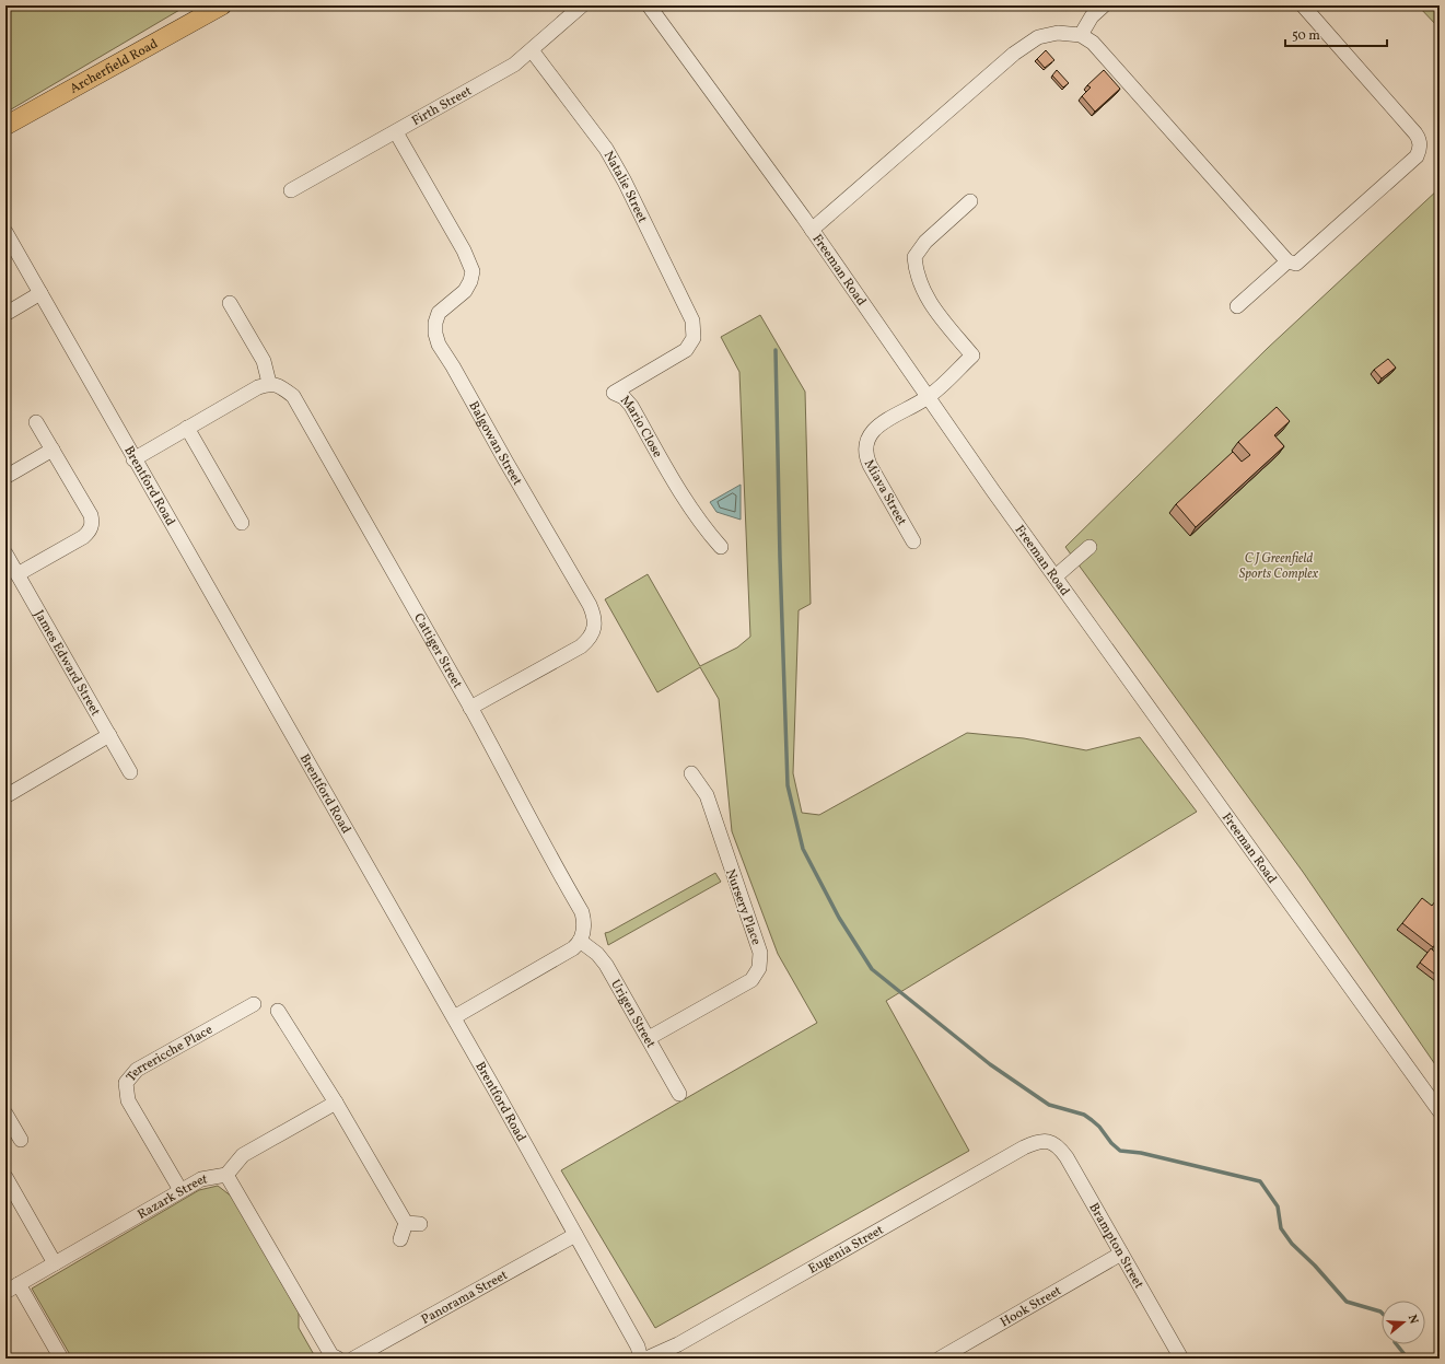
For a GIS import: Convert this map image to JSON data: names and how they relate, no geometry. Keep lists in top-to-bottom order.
{
  "streets": {
    "main road": ["Archerfield Road"],
    "street": [
      "Firth Street",
      "Natalie Street",
      "Freeman Road",
      "Mario Close",
      "Balgowan Street",
      "Brentford Road",
      "Miava Street",
      "Cattiger Street",
      "James Edward Street",
      "Nursery Place",
      "Urigen Street",
      "Terrericche Place",
      "Razark Street",
      "Brampton Street",
      "Eugenia Street",
      "Panorama Street",
      "Hook Street"
    ]
  },
  "crossings": [
    ["Firth Street", "Natalie Street"],
    ["Firth Street", "Balgowan Street"],
    ["Natalie Street", "Mario Close"],
    ["Freeman Road", "Miava Street"],
    ["Balgowan Street", "Cattiger Street"],
    ["Brentford Road", "Panorama Street"],
    ["Cattiger Street", "Urigen Street"],
    ["Nursery Place", "Urigen Street"],
    ["Terrericche Place", "Razark Street"],
    ["Brampton Street", "Eugenia Street"],
    ["Brampton Street", "Hook Street"]
  ],
  "parks": ["C J Greenfield Sports Complex"],
  "scale_bar": "50 m",
  "north": "right"
}
